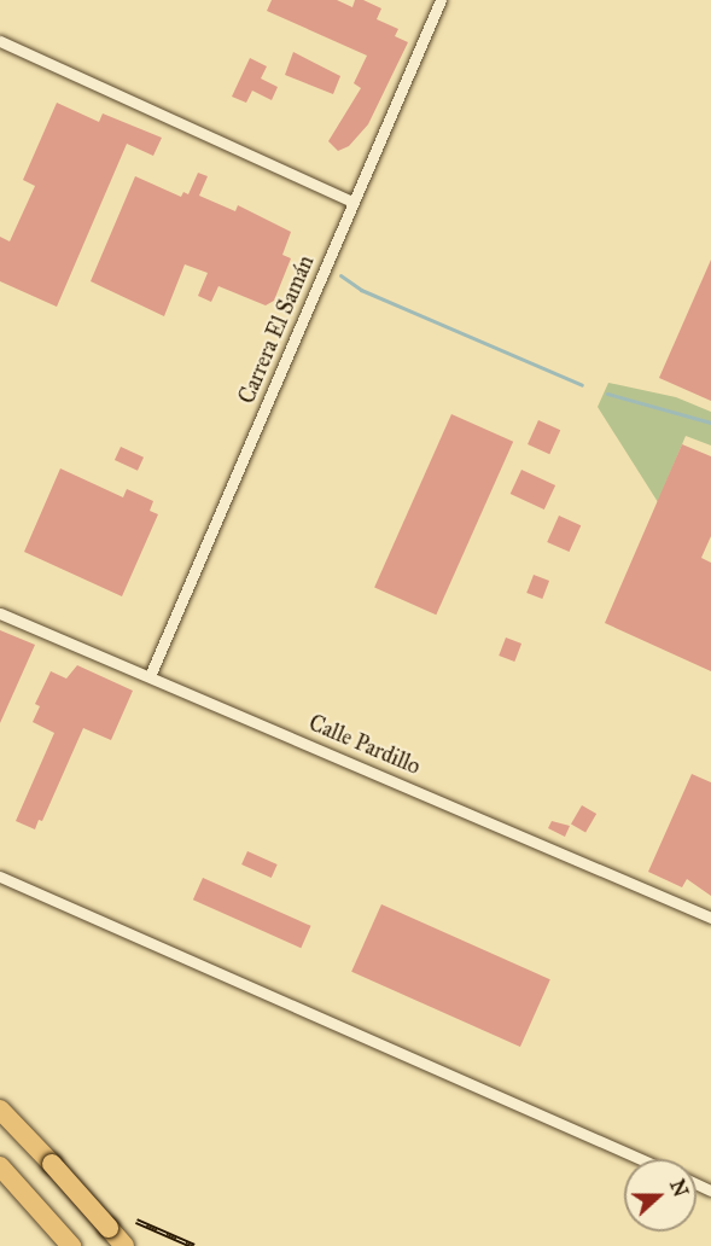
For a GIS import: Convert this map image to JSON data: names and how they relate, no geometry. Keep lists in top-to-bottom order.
{
  "streets": {
    "street": ["Carrera El Samán", "Calle Pardillo"]
  },
  "crossings": [
    ["Carrera El Samán", "Calle Pardillo"]
  ],
  "north": "right"
}
